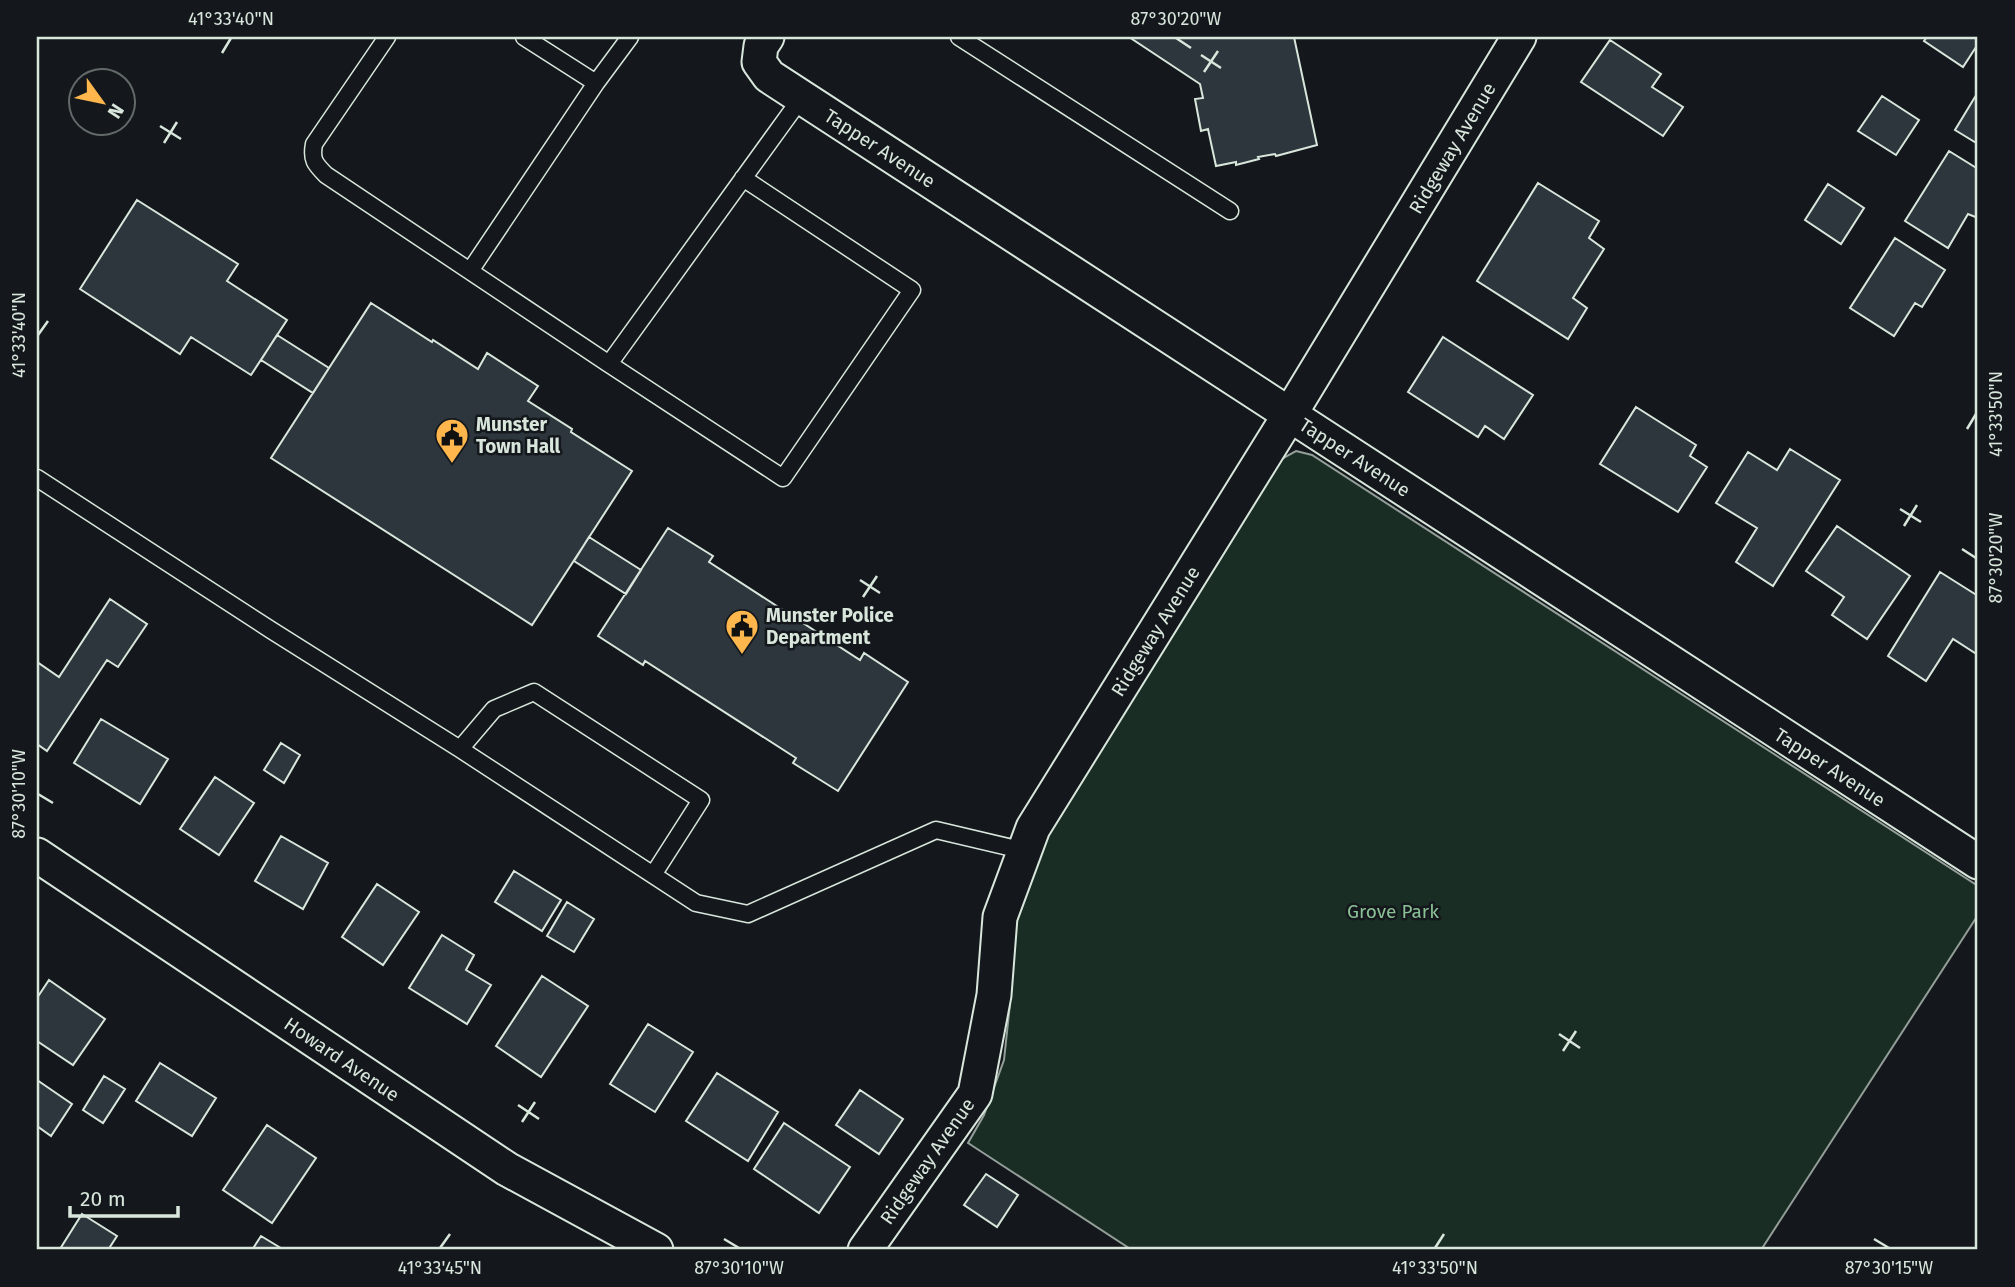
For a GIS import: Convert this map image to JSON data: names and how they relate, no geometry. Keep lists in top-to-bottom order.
{
  "streets": {
    "street": ["Tapper Avenue", "Ridgeway Avenue", "Howard Avenue"]
  },
  "crossings": [
    ["Tapper Avenue", "Ridgeway Avenue"]
  ],
  "parks": ["Grove Park"],
  "places": {
    "public building": ["Munster Town Hall", "Munster Police Department"]
  },
  "scale_bar": "20 m",
  "north": "bottom right",
  "coordinates": [
    "41°33'40\"N",
    "87°30'20\"W",
    "41°33'50\"N",
    "87°30'10\"W",
    "41°33'45\"N",
    "87°30'15\"W"
  ]
}
